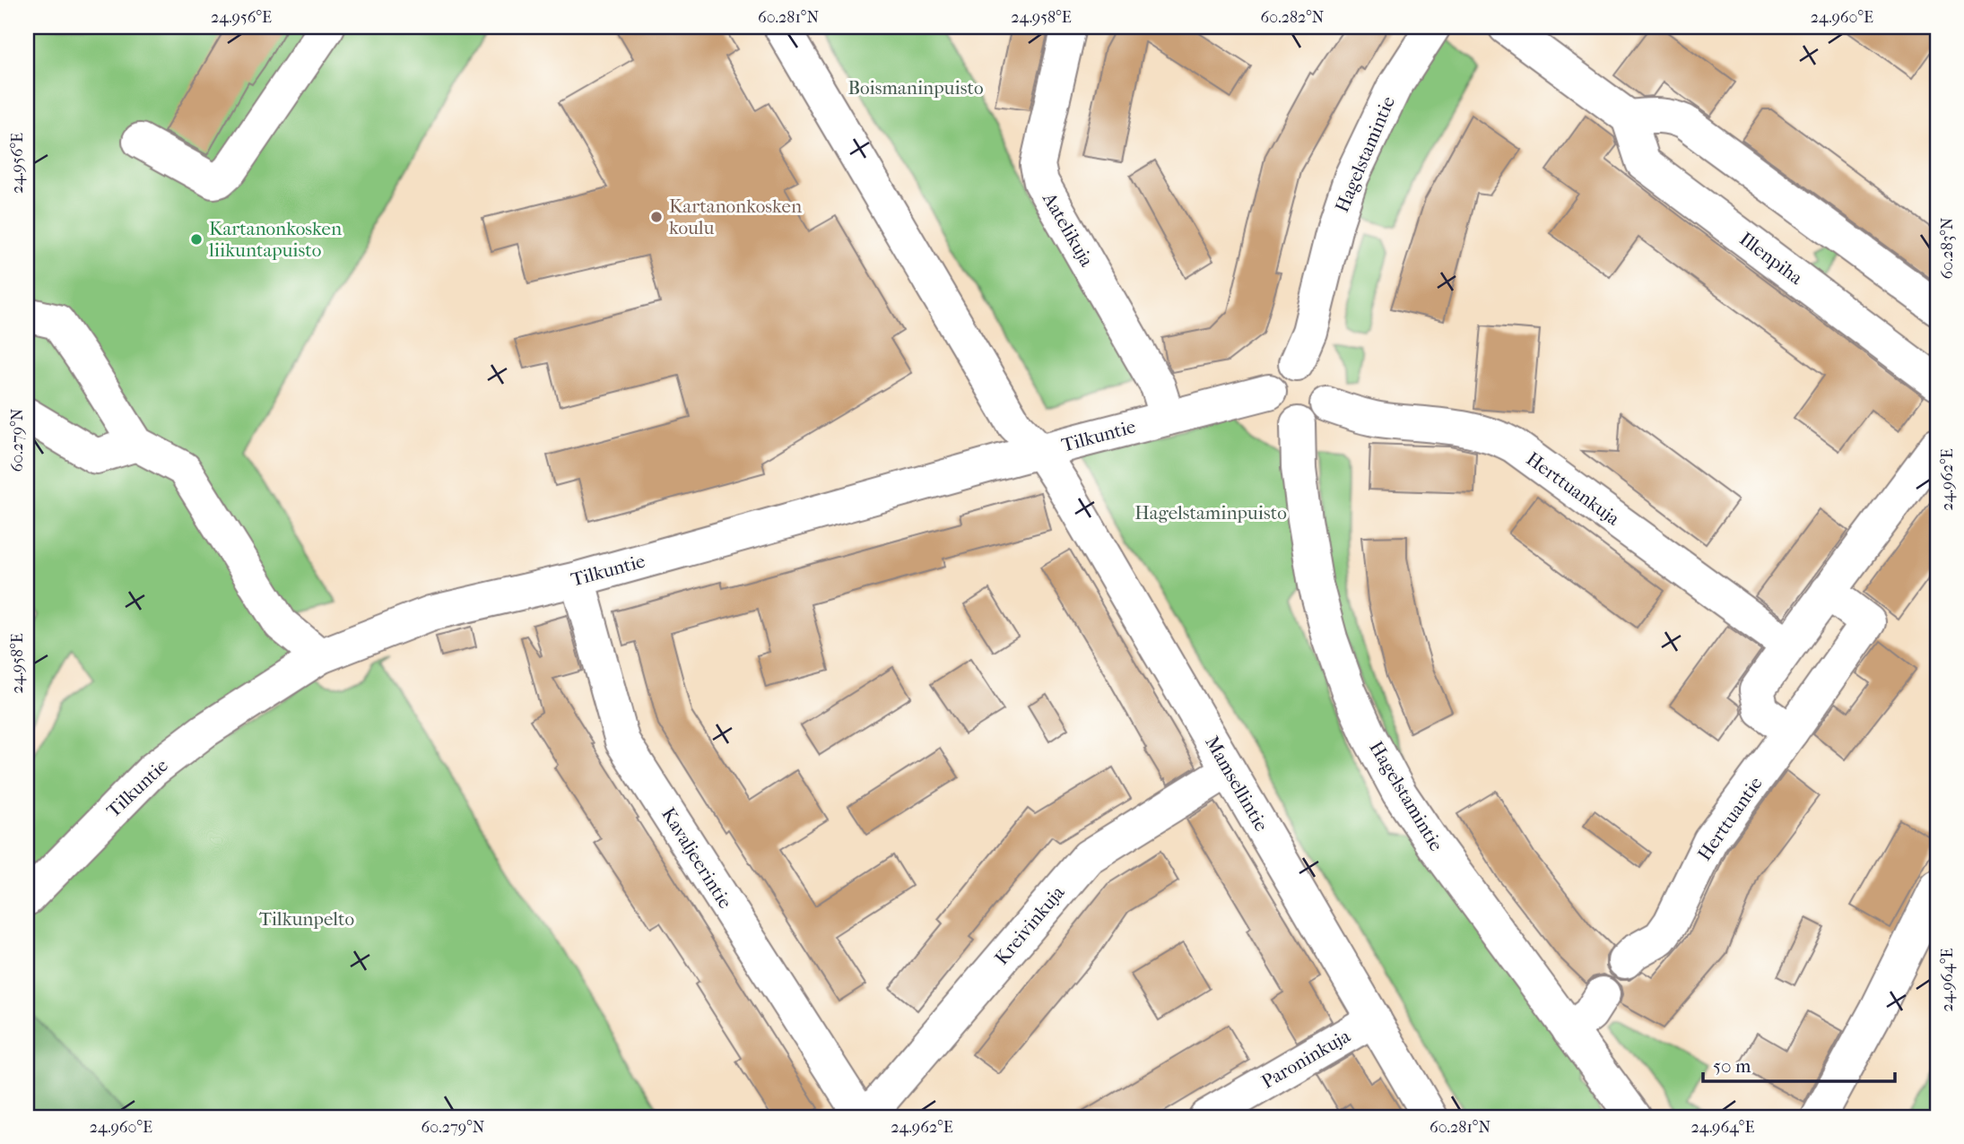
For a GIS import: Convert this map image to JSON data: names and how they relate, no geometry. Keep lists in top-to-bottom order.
{
  "streets": {
    "street": [
      "Hagelstamintie",
      "Aatelikuja",
      "Illenpiha",
      "Tilkuntie",
      "Herttuankuja",
      "Mamsellintie",
      "Herttuantie",
      "Kavaljeerintie",
      "Kreivinkuja",
      "Paroninkuja"
    ]
  },
  "crossings": [
    ["Hagelstamintie", "Tilkuntie"],
    ["Hagelstamintie", "Herttuankuja"],
    ["Aatelikuja", "Tilkuntie"],
    ["Tilkuntie", "Herttuankuja"],
    ["Tilkuntie", "Mamsellintie"],
    ["Tilkuntie", "Kavaljeerintie"],
    ["Mamsellintie", "Kreivinkuja"],
    ["Mamsellintie", "Paroninkuja"],
    ["Kavaljeerintie", "Kreivinkuja"]
  ],
  "parks": ["Boismaninpuisto", "Hagelstaminpuisto", "Tilkunpelto"],
  "places": ["Kartanonkosken koulu", "Kartanonkosken liikuntapuisto"],
  "scale_bar": "50 m",
  "coordinates": [
    "24.956°E",
    "60.281°N",
    "24.958°E",
    "60.282°N",
    "24.960°E",
    "60.283°N",
    "60.279°N",
    "24.962°E",
    "24.964°E"
  ]
}
